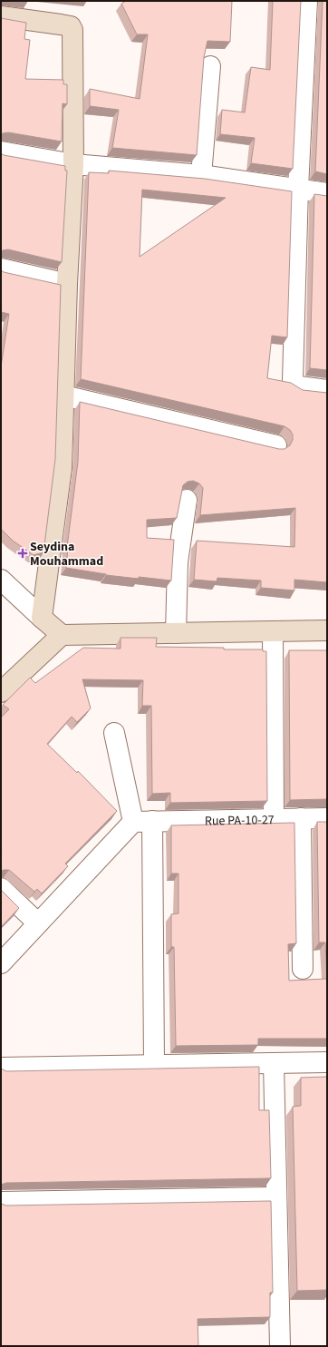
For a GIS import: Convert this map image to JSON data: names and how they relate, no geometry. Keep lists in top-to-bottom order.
{
  "streets": {
    "street": ["Rue PA-10-27"]
  },
  "places": {
    "health": ["Seydina Mouhammad"]
  }
}
